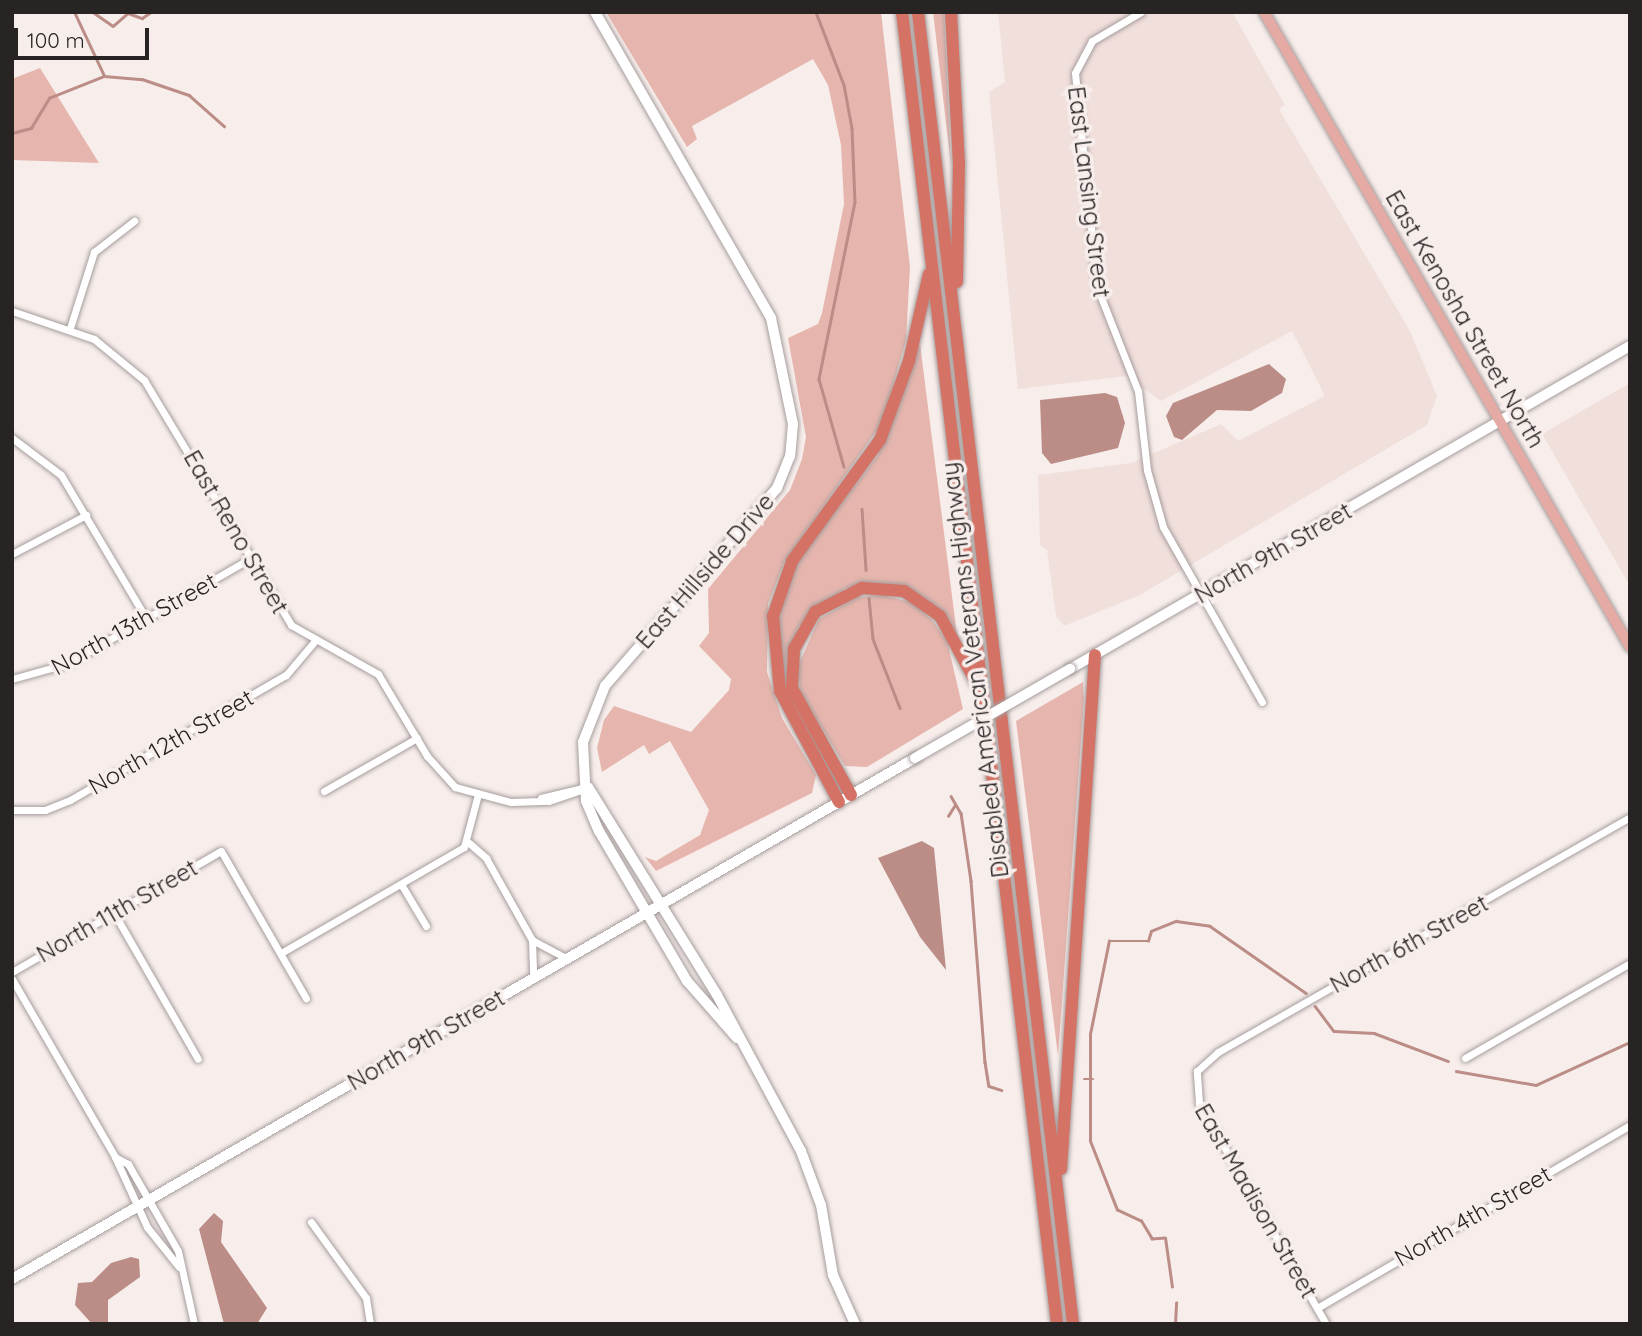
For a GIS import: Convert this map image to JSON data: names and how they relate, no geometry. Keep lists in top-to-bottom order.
{
  "streets": {
    "highway": ["Disabled American Veterans Highway"],
    "main road": ["East Kenosha Street North", "North 9th Street", "East Hillside Drive"],
    "street": [
      "East Lansing Street",
      "East Reno Street",
      "North 13th Street",
      "North 12th Street",
      "North 11th Street",
      "North 6th Street",
      "East Madison Street",
      "North 4th Street"
    ]
  },
  "crossings": [
    ["East Lansing Street", "North 9th Street"],
    ["East Kenosha Street North", "North 9th Street"],
    ["East Reno Street", "North 13th Street"],
    ["East Reno Street", "North 12th Street"],
    ["North 9th Street", "East Hillside Drive"],
    ["North 6th Street", "East Madison Street"],
    ["East Madison Street", "North 4th Street"]
  ],
  "scale_bar": "100 m"
}
